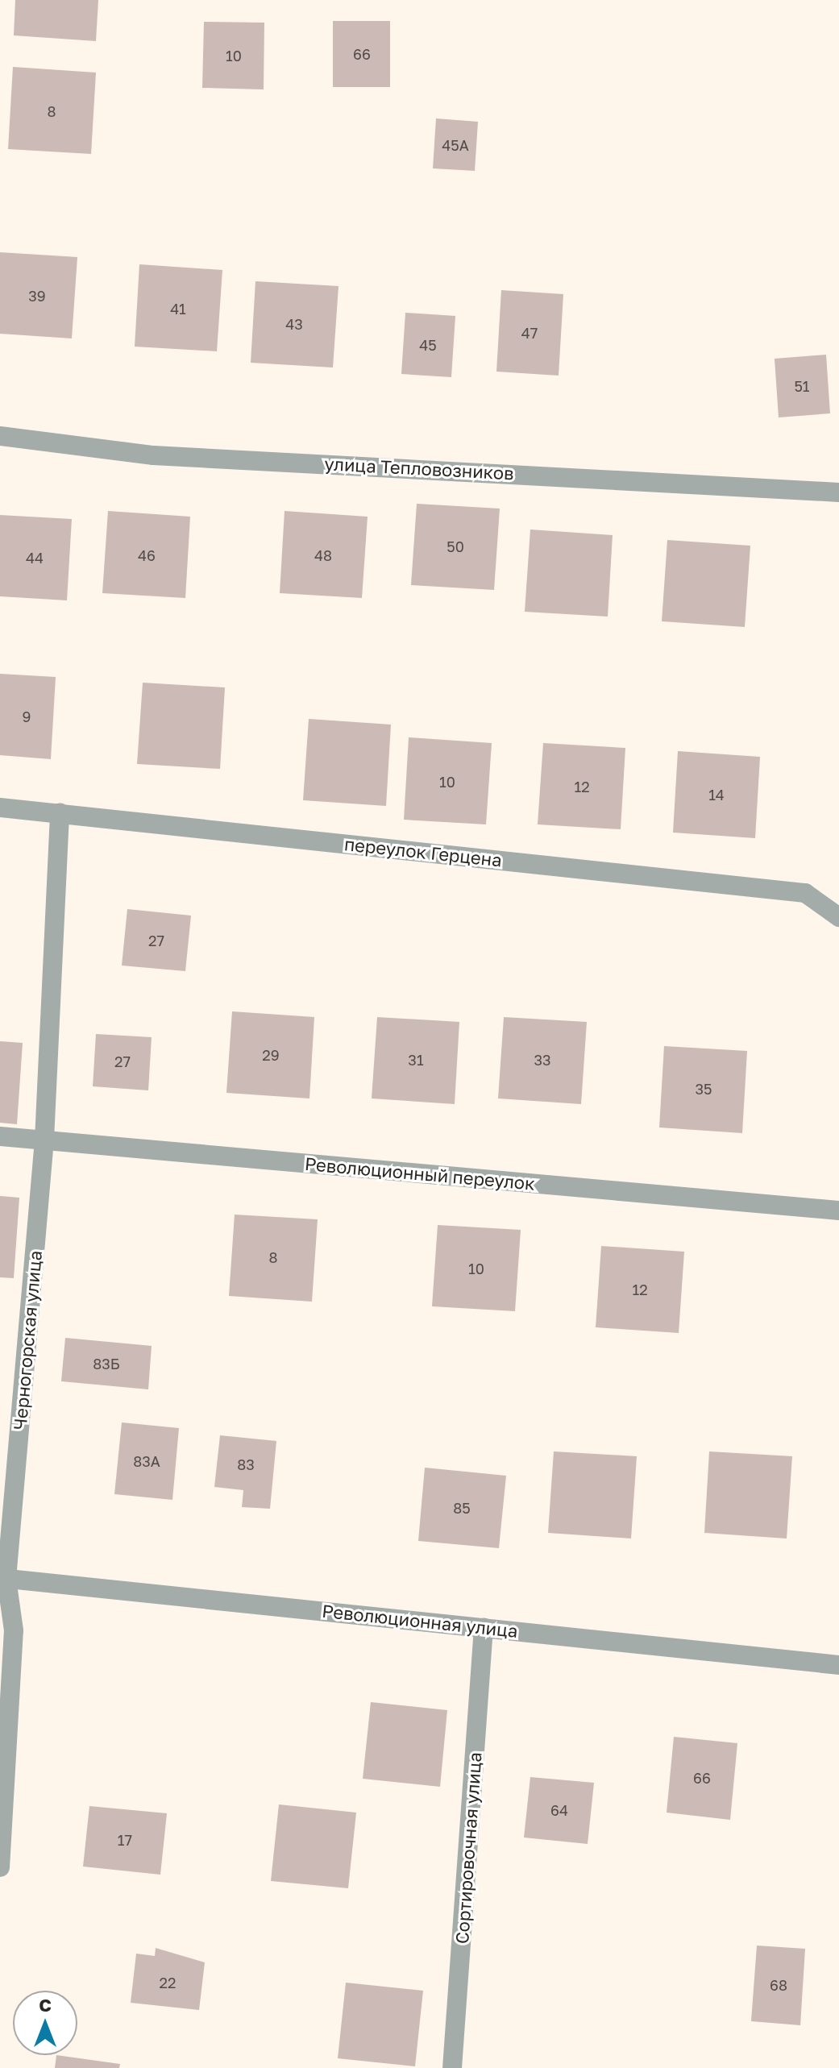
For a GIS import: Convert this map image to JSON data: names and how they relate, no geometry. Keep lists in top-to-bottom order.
{
  "streets": {
    "street": [
      "улица Тепловозников",
      "переулок Герцена",
      "Революционный переулок",
      "Черногорская улица",
      "Революционная улица",
      "Сортировочная улица"
    ]
  },
  "crossings": [
    ["переулок Герцена", "Черногорская улица"],
    ["Революционный переулок", "Черногорская улица"],
    ["Черногорская улица", "Революционная улица"],
    ["Революционная улица", "Сортировочная улица"]
  ],
  "house_numbers": [
    "66",
    "10",
    "8",
    "45А",
    "39",
    "41",
    "43",
    "47",
    "45",
    "51",
    "50",
    "46",
    "48",
    "44",
    "9",
    "10",
    "12",
    "14",
    "27",
    "29",
    "31",
    "33",
    "27",
    "35",
    "8",
    "10",
    "12",
    "83Б",
    "83А",
    "83",
    "85",
    "66",
    "64",
    "17",
    "22",
    "68"
  ],
  "north": "top"
}
